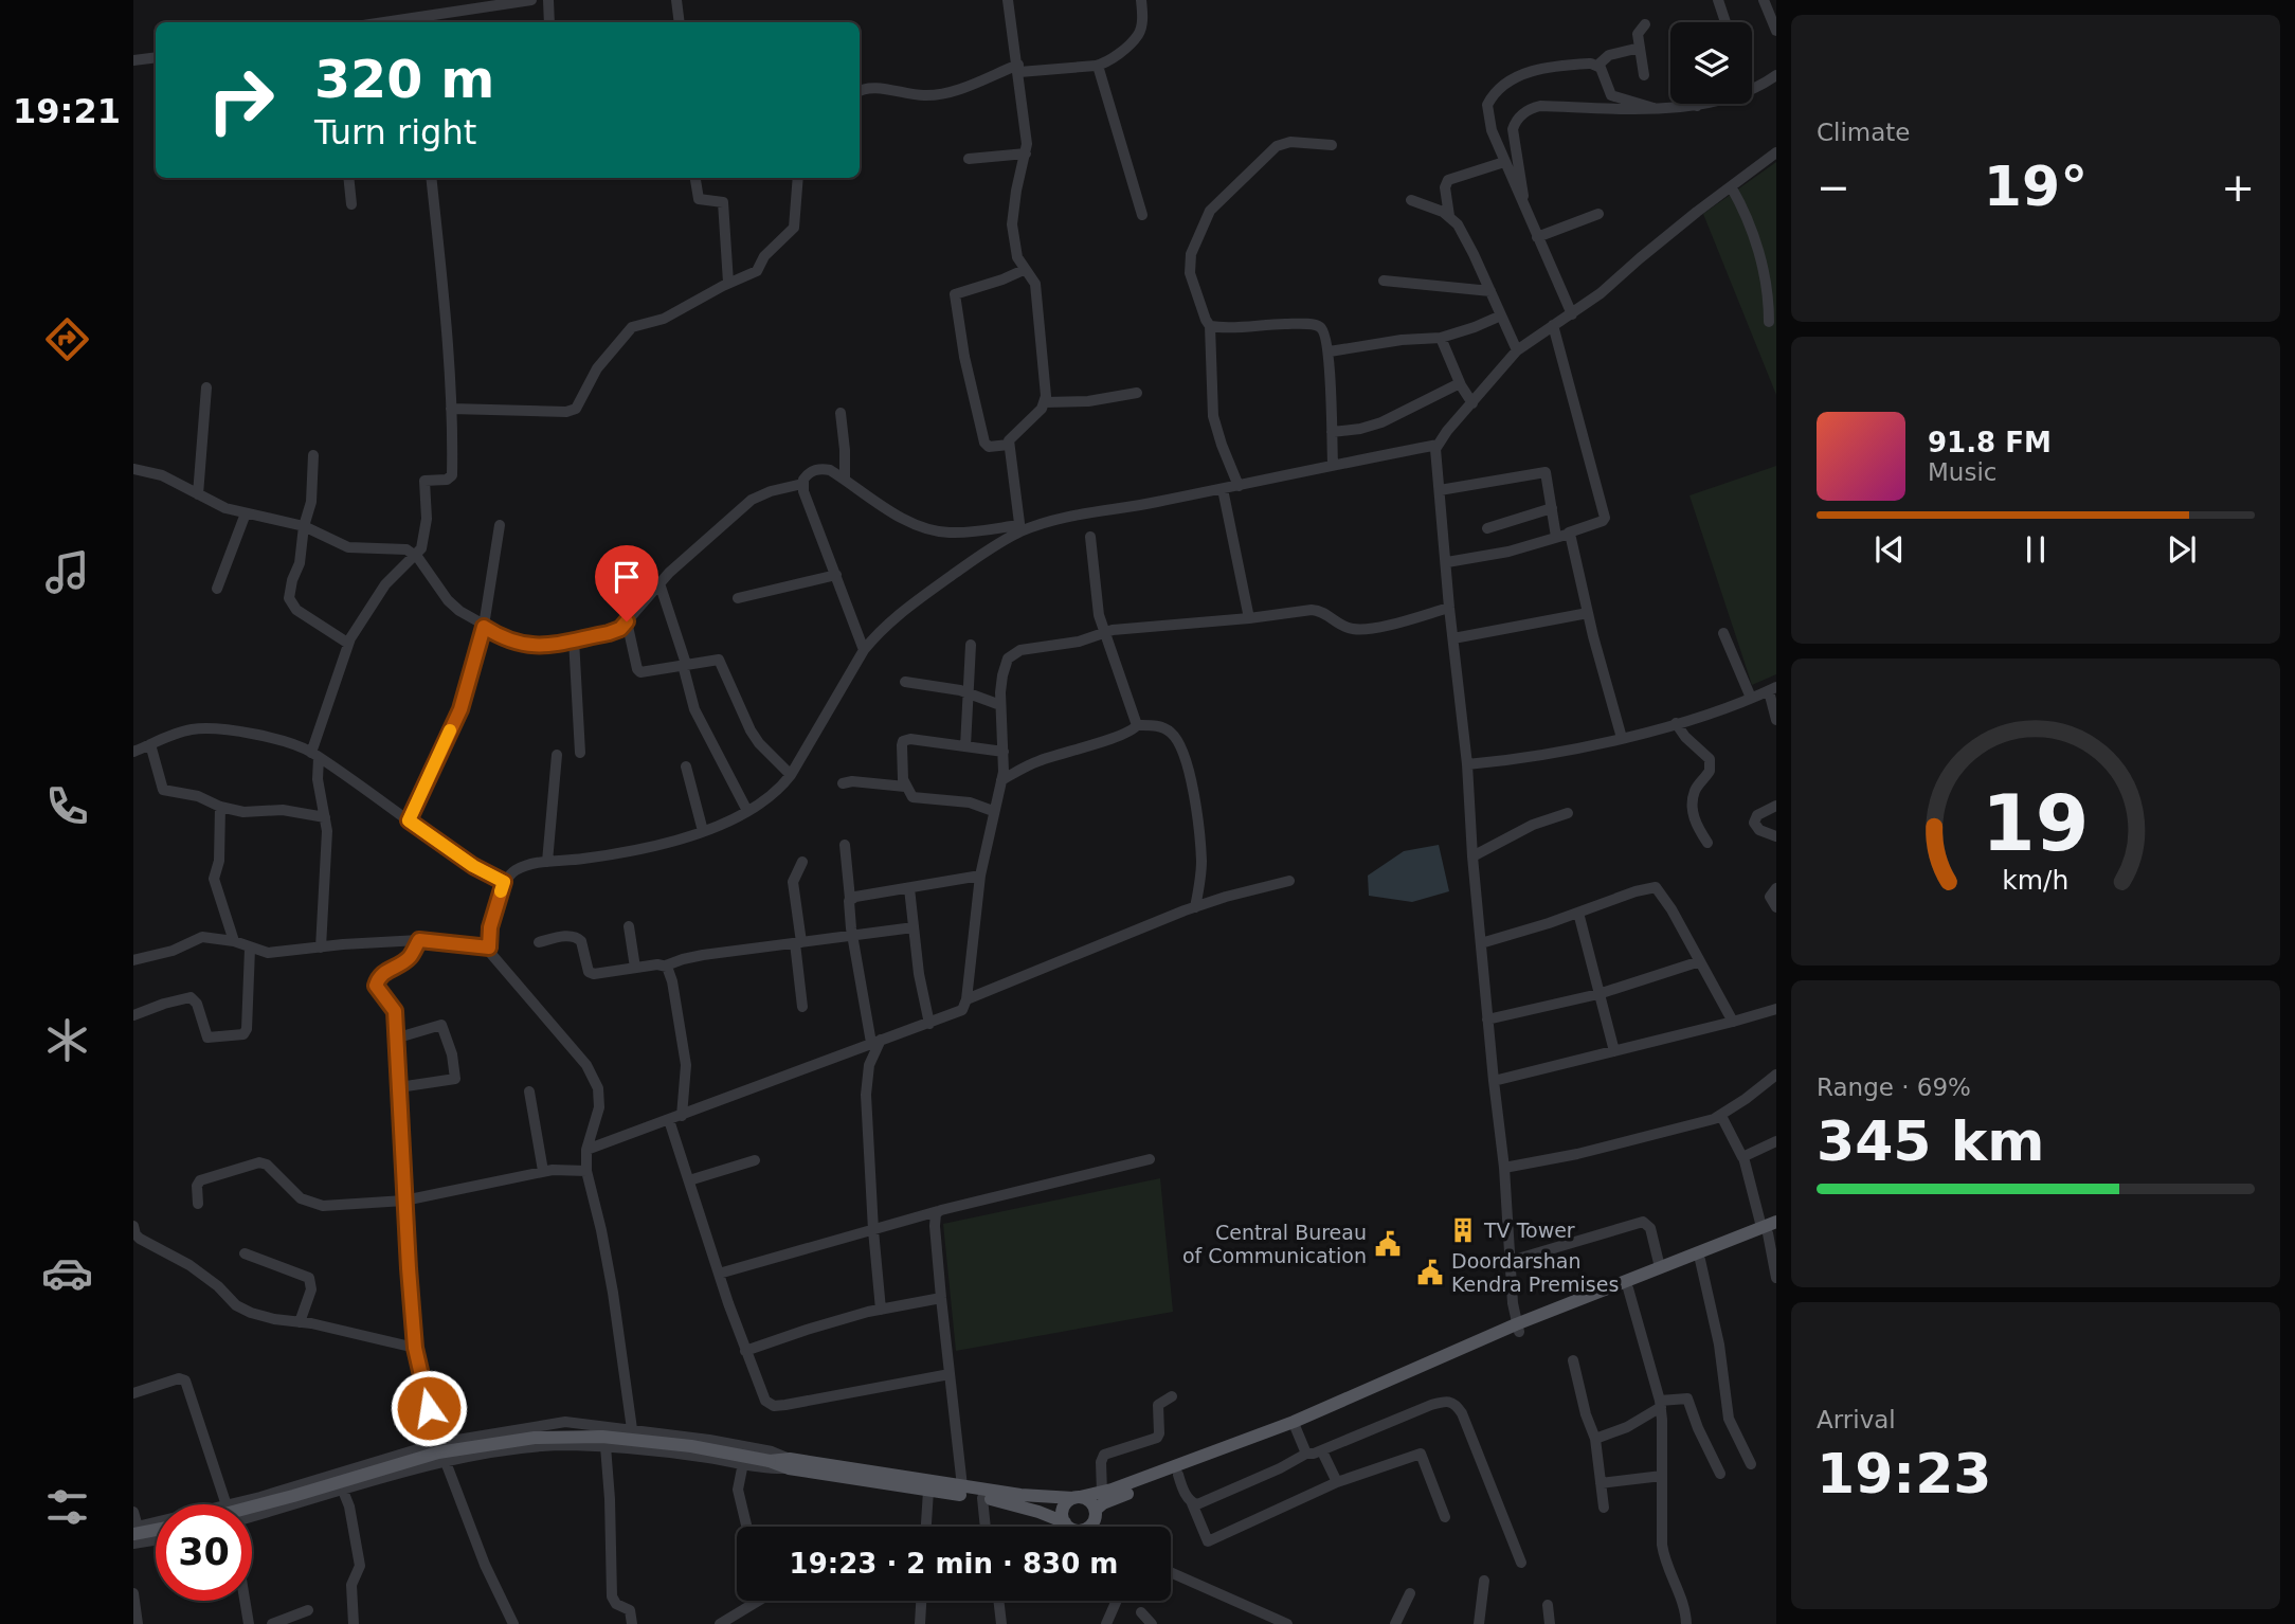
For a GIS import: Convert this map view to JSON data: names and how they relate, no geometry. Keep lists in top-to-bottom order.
{
  "places": {
    "building": ["TV Tower"],
    "public building": ["Central Bureau of Communication", "Doordarshan Kendra Premises"]
  },
  "page": {
    "tabs": "19:21",
    "tile": [
      "Climate",
      ["Range · 69%", "345 km"],
      ["Arrival", "19:23"]
    ],
    "turn": ["320 m", "Turn right"],
    "heat": ["−", "19°", "+"],
    "song": ["91.8 FM", "Music"],
    "limit": "30",
    "trip": "19:23 · 2 min · 830 m",
    "gauge": ["19", "km/h"]
  }
}
